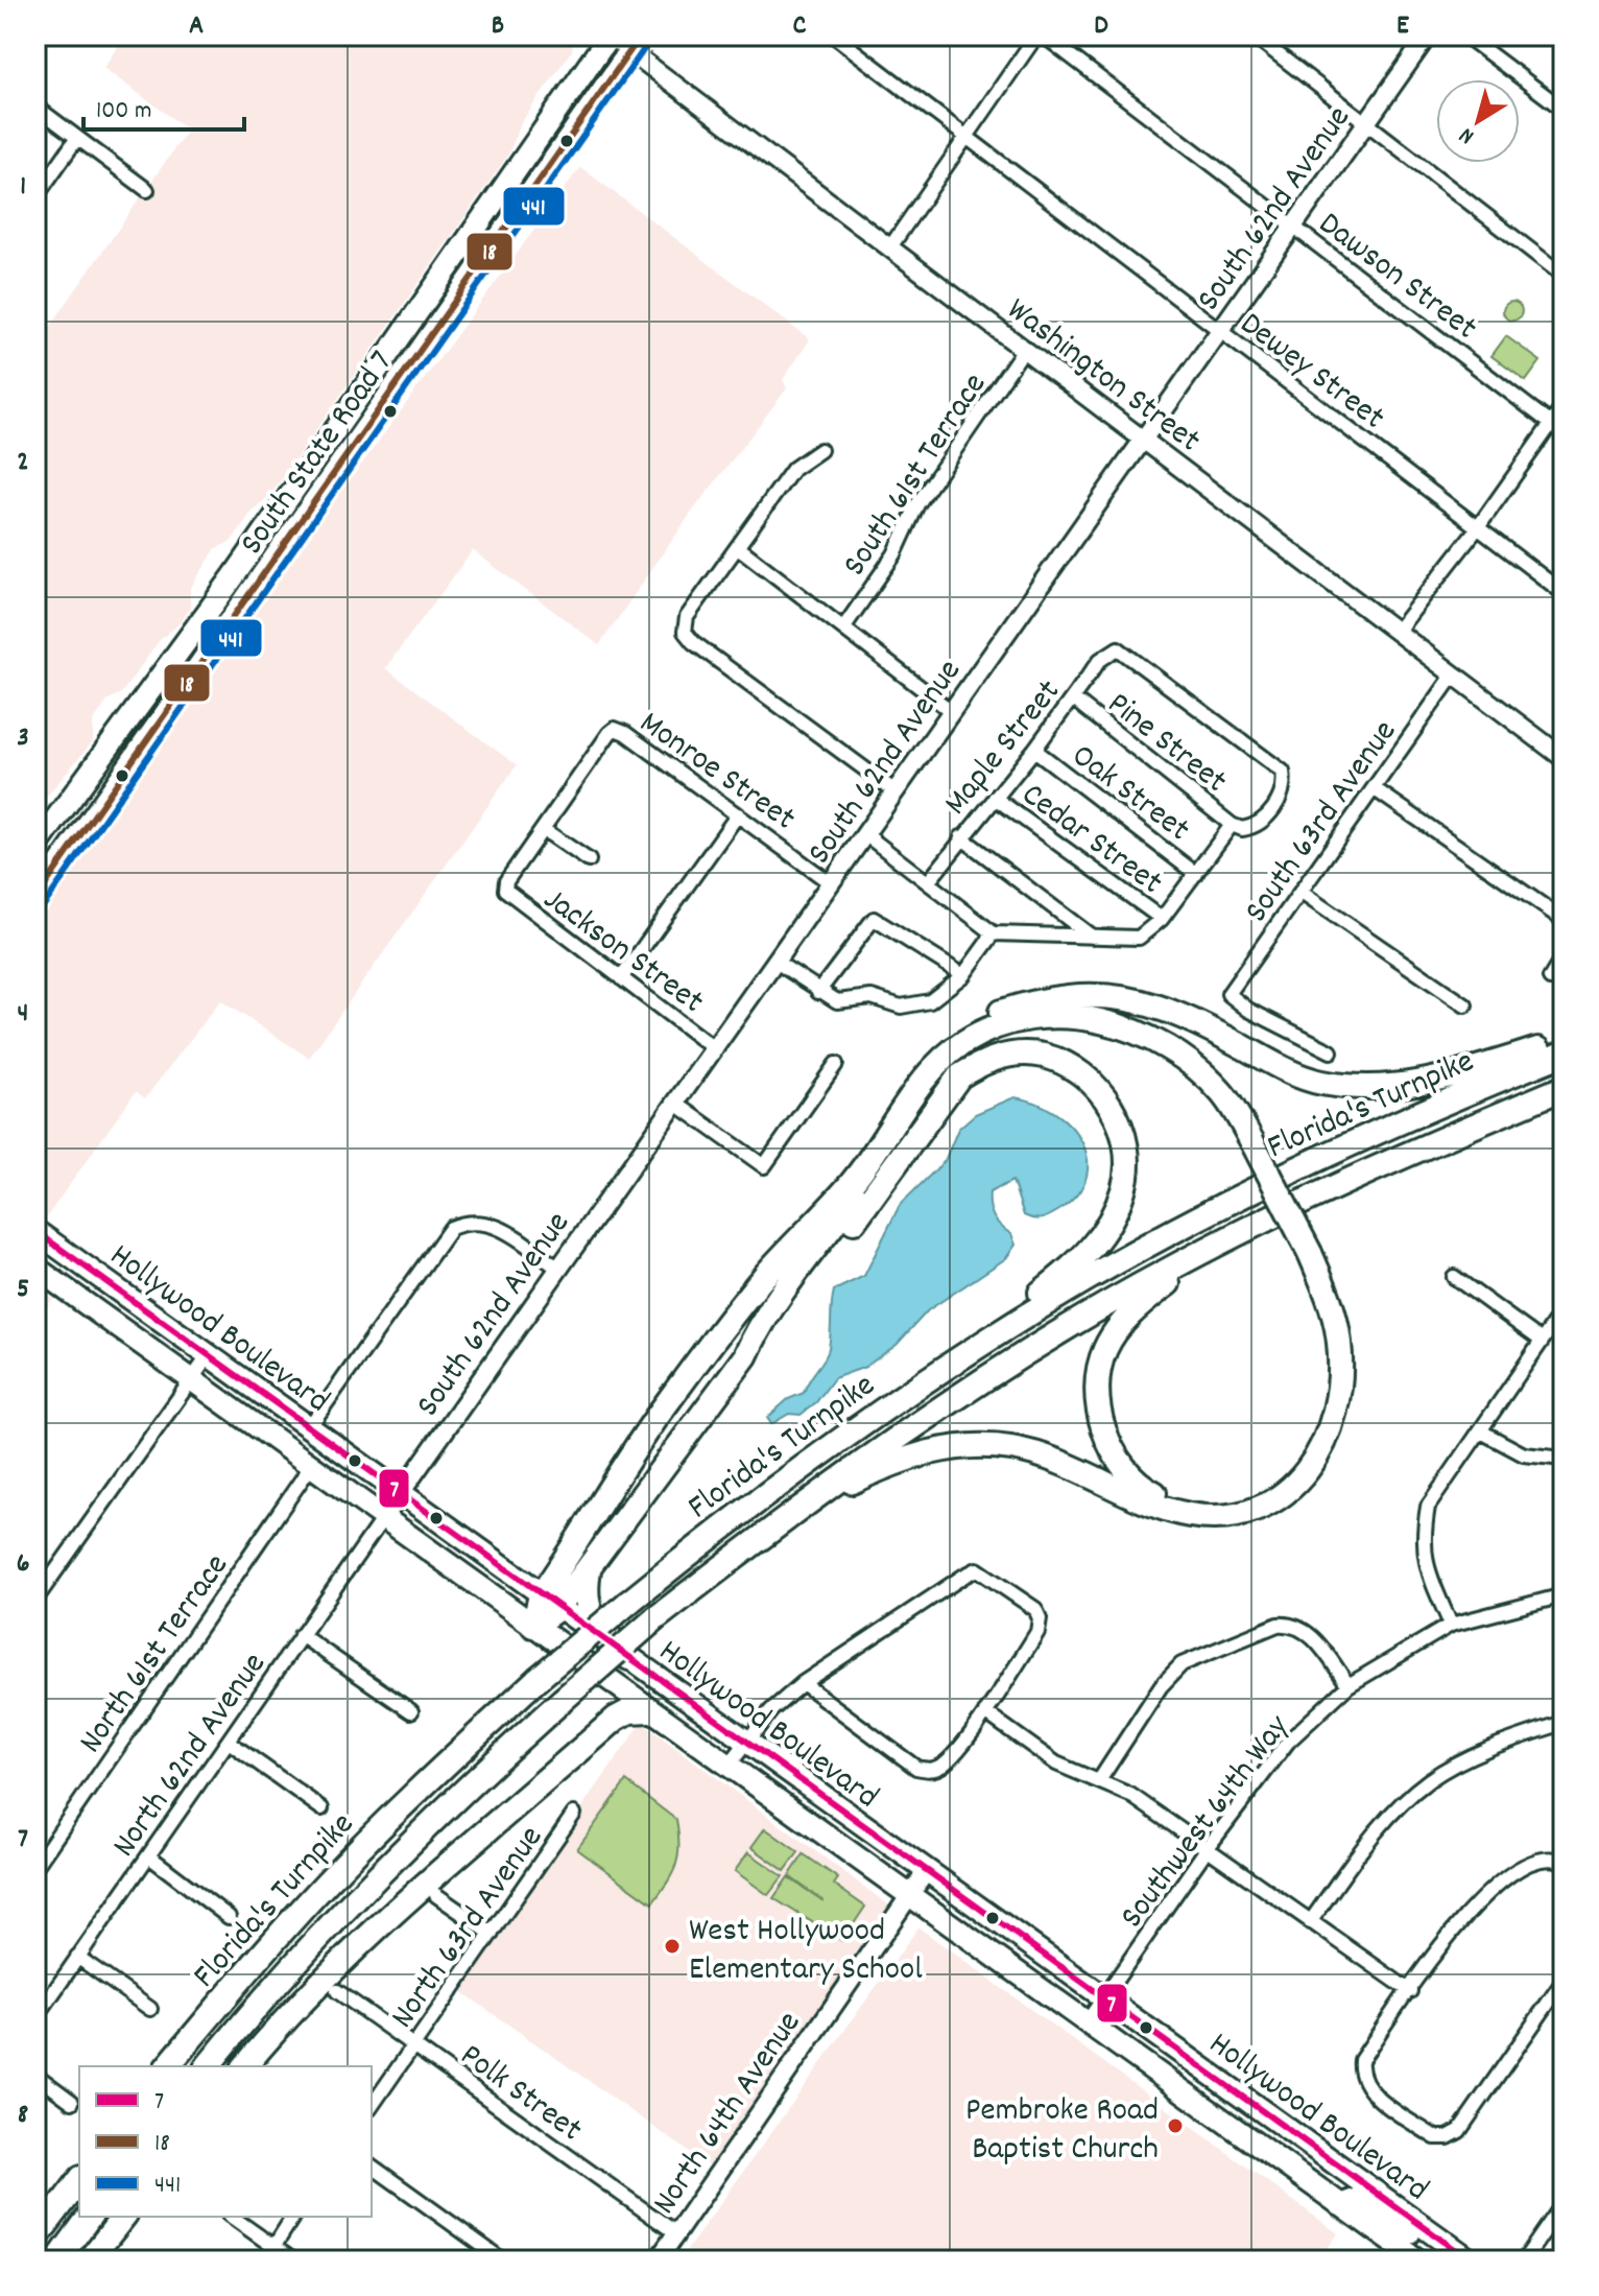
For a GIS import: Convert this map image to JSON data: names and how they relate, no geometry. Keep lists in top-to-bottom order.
{
  "streets": {
    "highway": ["Florida's Turnpike"],
    "main road": ["South State Road 7", "Hollywood Boulevard"],
    "street": [
      "South 62nd Avenue",
      "Dawson Street",
      "Dewey Street",
      "Washington Street",
      "South 61st Terrace",
      "Pine Street",
      "Maple Street",
      "Monroe Street",
      "Oak Street",
      "South 63rd Avenue",
      "Cedar Street",
      "Jackson Street",
      "North 61st Terrace",
      "North 62nd Avenue",
      "Southwest 64th Way",
      "North 63rd Avenue",
      "Polk Street",
      "North 64th Avenue"
    ]
  },
  "crossings": [
    ["South 62nd Avenue", "Dawson Street"],
    ["South 62nd Avenue", "Dewey Street"],
    ["South 62nd Avenue", "Washington Street"],
    ["South 62nd Avenue", "Monroe Street"],
    ["South 62nd Avenue", "Jackson Street"],
    ["South 62nd Avenue", "Hollywood Boulevard"],
    ["South 62nd Avenue", "North 62nd Avenue"],
    ["Washington Street", "South State Road 7"],
    ["Washington Street", "South 61st Terrace"],
    ["Washington Street", "South 63rd Avenue"],
    ["Pine Street", "Maple Street"],
    ["Maple Street", "Oak Street"],
    ["Maple Street", "Cedar Street"],
    ["Monroe Street", "Jackson Street"],
    ["Hollywood Boulevard", "North 61st Terrace"],
    ["Hollywood Boulevard", "North 62nd Avenue"],
    ["Hollywood Boulevard", "Southwest 64th Way"],
    ["Hollywood Boulevard", "North 64th Avenue"],
    ["North 63rd Avenue", "Polk Street"],
    ["Polk Street", "North 64th Avenue"]
  ],
  "places": ["West Hollywood Elementary School", "Pembroke Road Baptist Church"],
  "lines": ["transit line 18", "transit line 441", "transit line 7"],
  "legend": ["7", "18", "441"],
  "scale_bar": "100 m",
  "north": "bottom left",
  "grid": {
    "columns": [
      "A",
      "B",
      "C",
      "D",
      "E"
    ],
    "rows": [
      "1",
      "2",
      "3",
      "4",
      "5",
      "6",
      "7",
      "8"
    ]
  }
}
